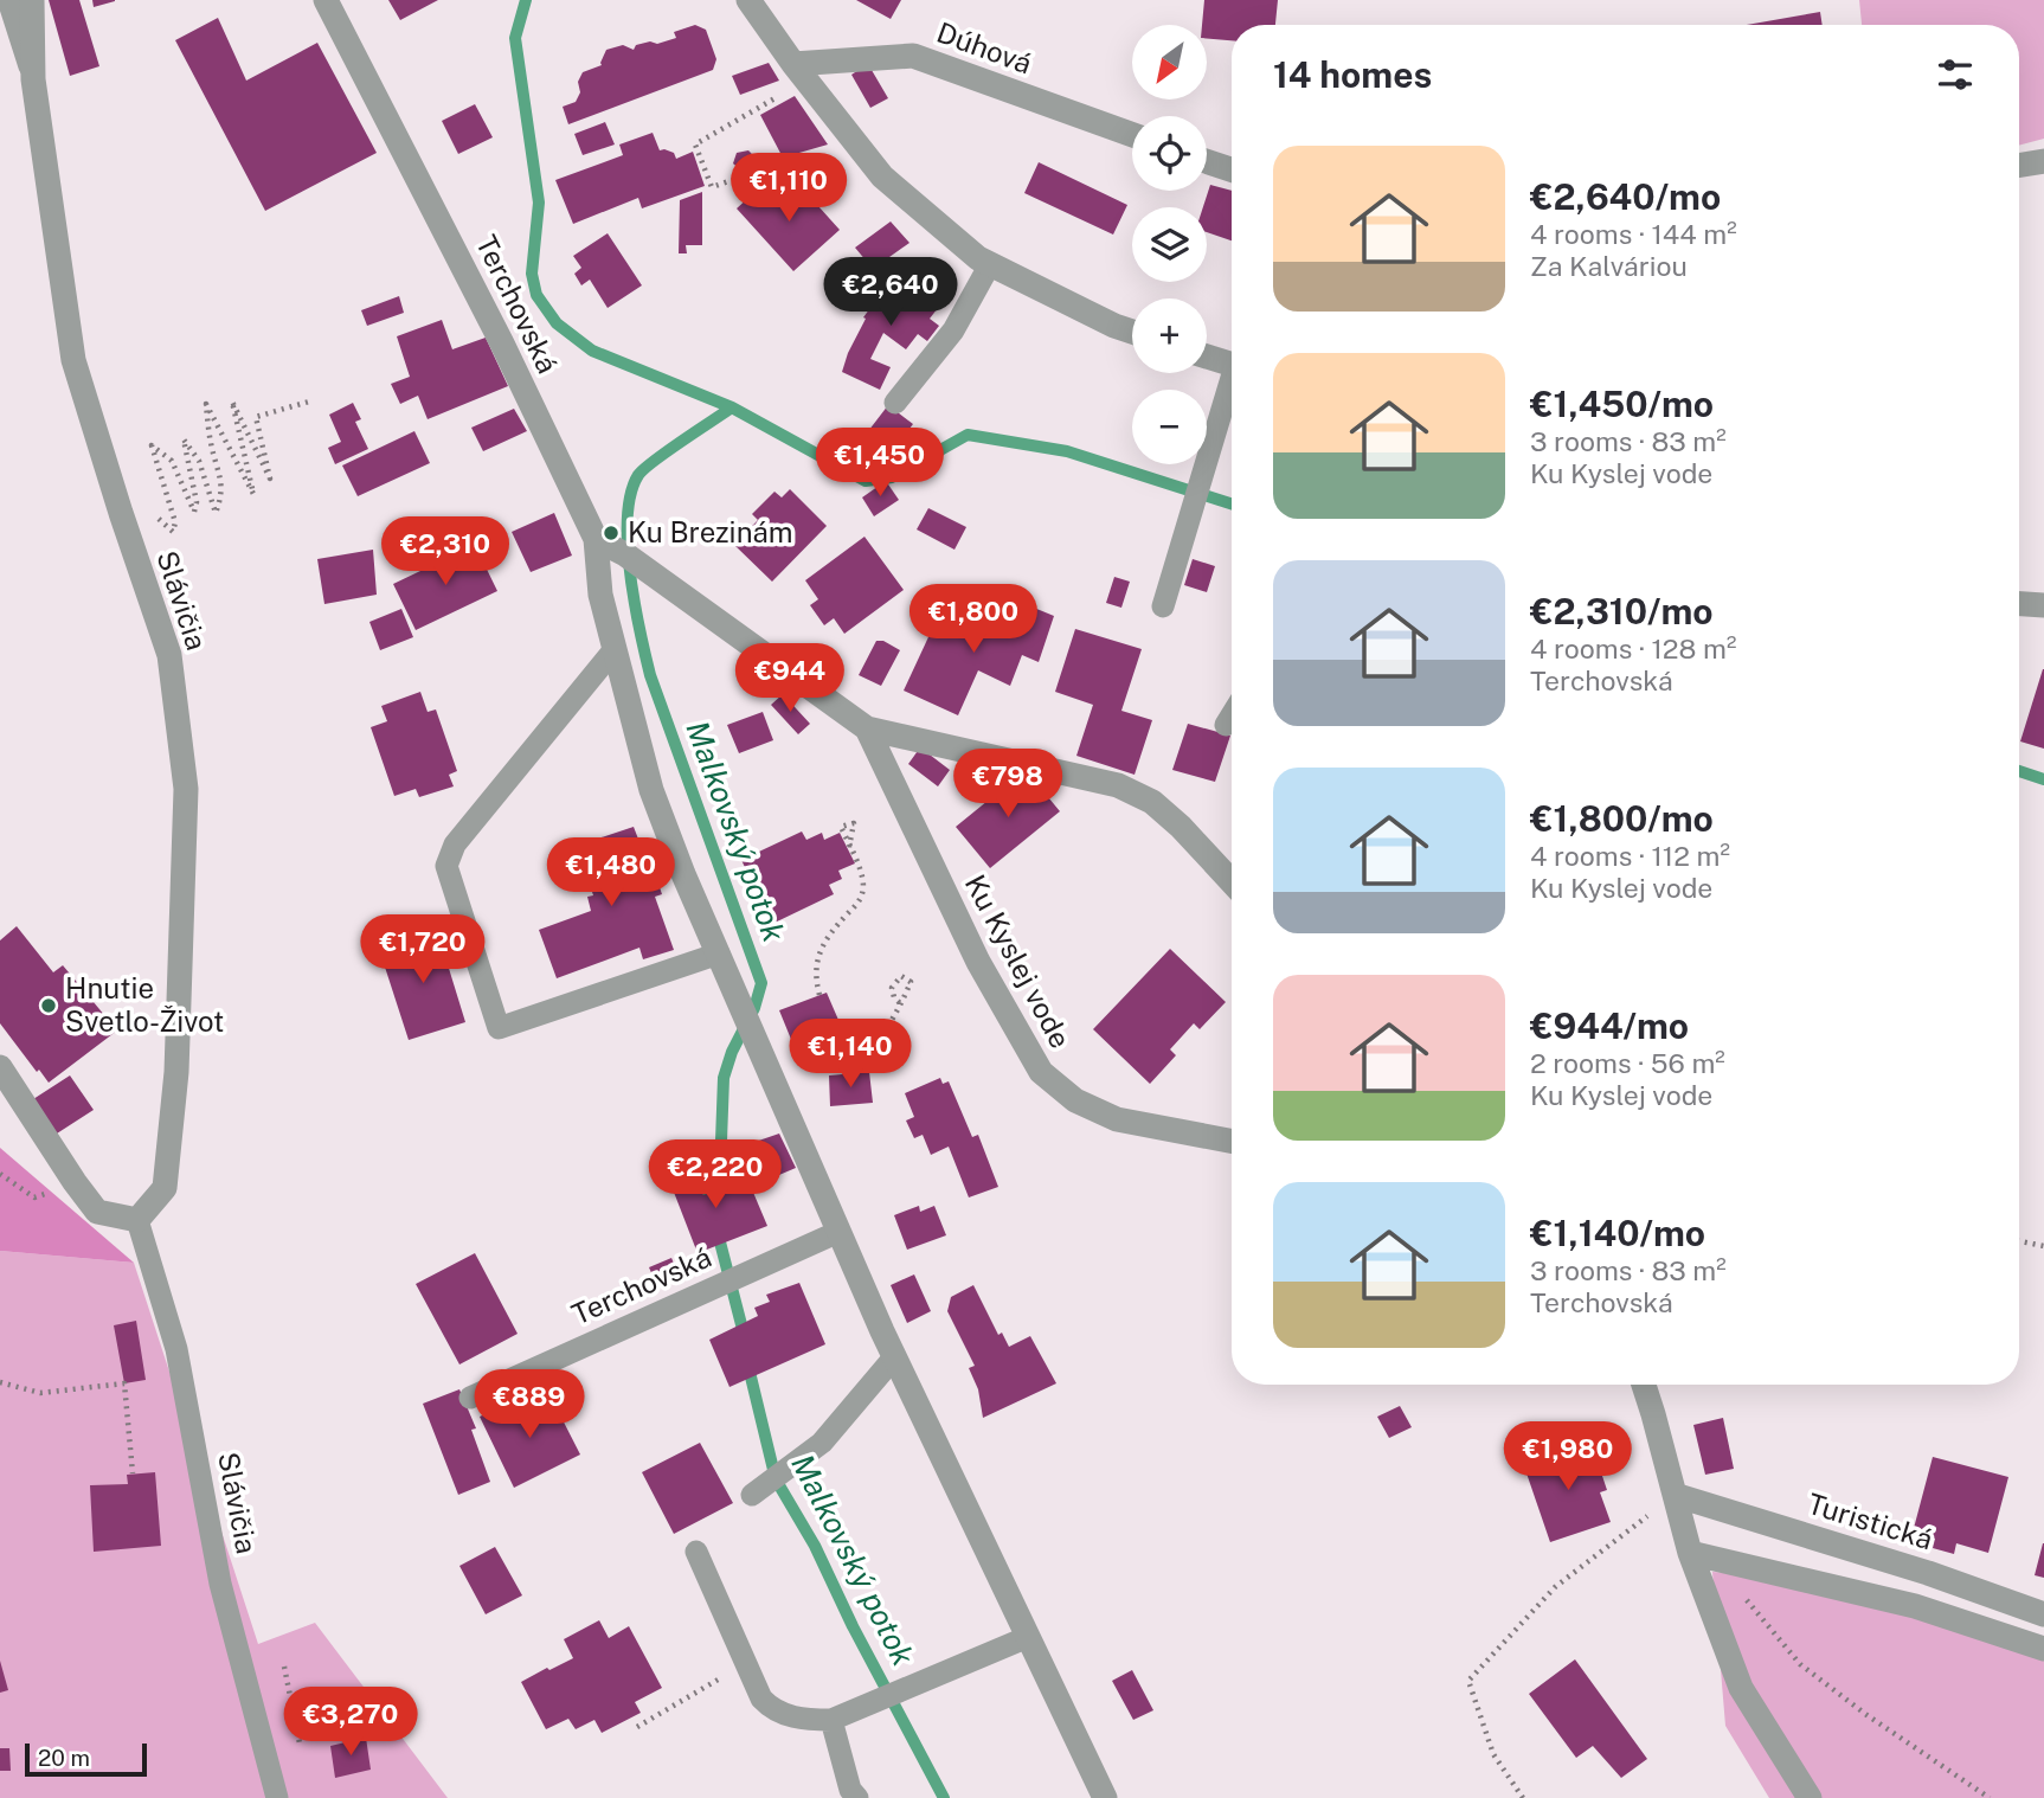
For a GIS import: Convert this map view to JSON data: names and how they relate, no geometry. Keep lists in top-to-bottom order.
{
  "streets": {
    "street": [
      "Dúhová",
      "Terchovská",
      "Slávičia",
      "Ku Kyslej vode",
      "Turistická"
    ]
  },
  "crossings": [
    ["Terchovská", "Ku Kyslej vode"]
  ],
  "water": ["Malkovský potok"],
  "places": ["Ku Brezinám", "Hnutie Svetlo-Život"],
  "scale_bar": "20 m",
  "north": "bottom left",
  "page": {
    "map_buttons": ["+", "−"],
    "heading": "14 homes",
    "list": [
      {
        "name": "€2,640/mo",
        "note": "4 rooms · 144 m² · Za Kalváriou"
      },
      {
        "name": "€1,450/mo",
        "note": "3 rooms · 83 m² · Ku Kyslej vode"
      },
      {
        "name": "€2,310/mo",
        "note": "4 rooms · 128 m² · Terchovská"
      },
      {
        "name": "€1,800/mo",
        "note": "4 rooms · 112 m² · Ku Kyslej vode"
      },
      {
        "name": "€944/mo",
        "note": "2 rooms · 56 m² · Ku Kyslej vode"
      },
      {
        "name": "€1,140/mo",
        "note": "3 rooms · 83 m² · Terchovská"
      }
    ],
    "price": [
      "€1,110",
      "€2,640",
      "€1,450",
      "€2,310",
      "€1,800",
      "€944",
      "€798",
      "€1,480",
      "€1,720",
      "€1,140",
      "€2,220",
      "€889",
      "€1,980",
      "€3,270"
    ],
    "scale": "20 m"
  }
}
